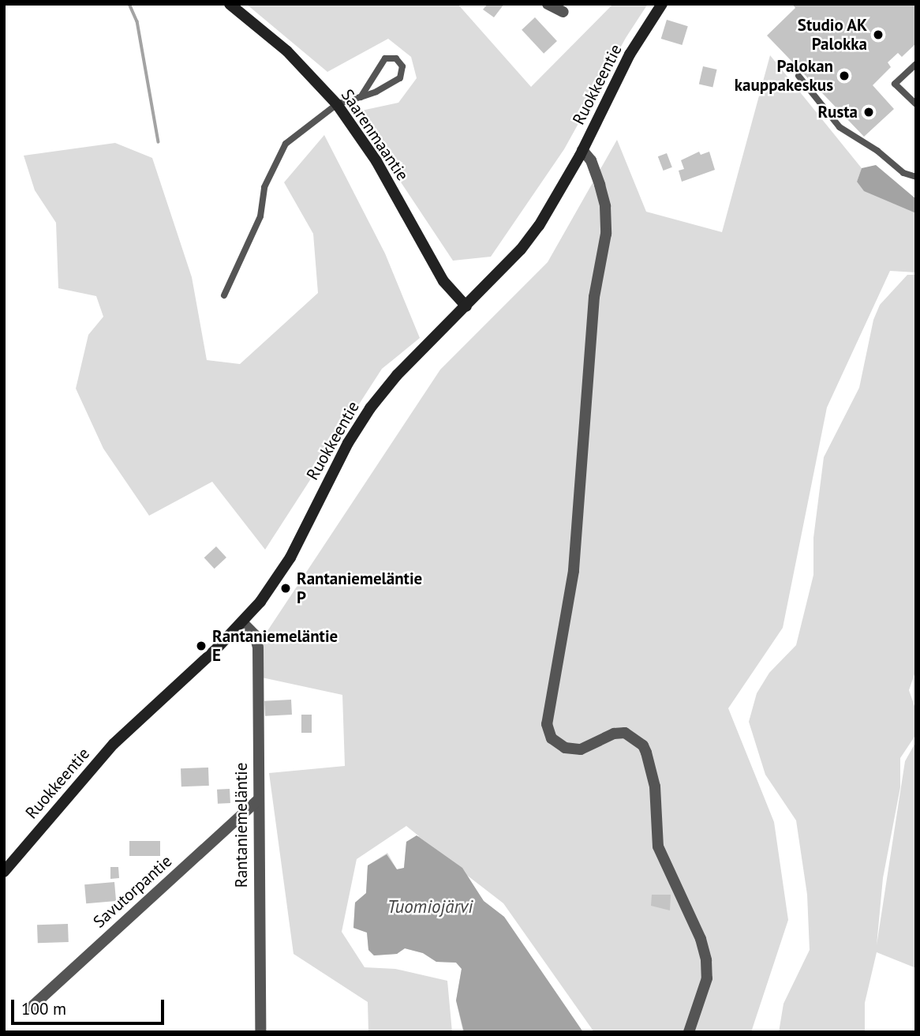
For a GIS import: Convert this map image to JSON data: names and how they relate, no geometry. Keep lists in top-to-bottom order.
{
  "streets": {
    "street": [
      "Ruokkeentie",
      "Saarenmaantie",
      "Rantaniemeläntie",
      "Savutorpantie"
    ]
  },
  "crossings": [
    ["Ruokkeentie", "Saarenmaantie"],
    ["Ruokkeentie", "Rantaniemeläntie"],
    ["Rantaniemeläntie", "Savutorpantie"]
  ],
  "water": ["Tuomiojärvi"],
  "places": [
    "Studio AK Palokka",
    "Palokan kauppakeskus",
    "Rusta",
    "Rantaniemeläntie P",
    "Rantaniemeläntie E"
  ],
  "scale_bar": "100 m"
}
